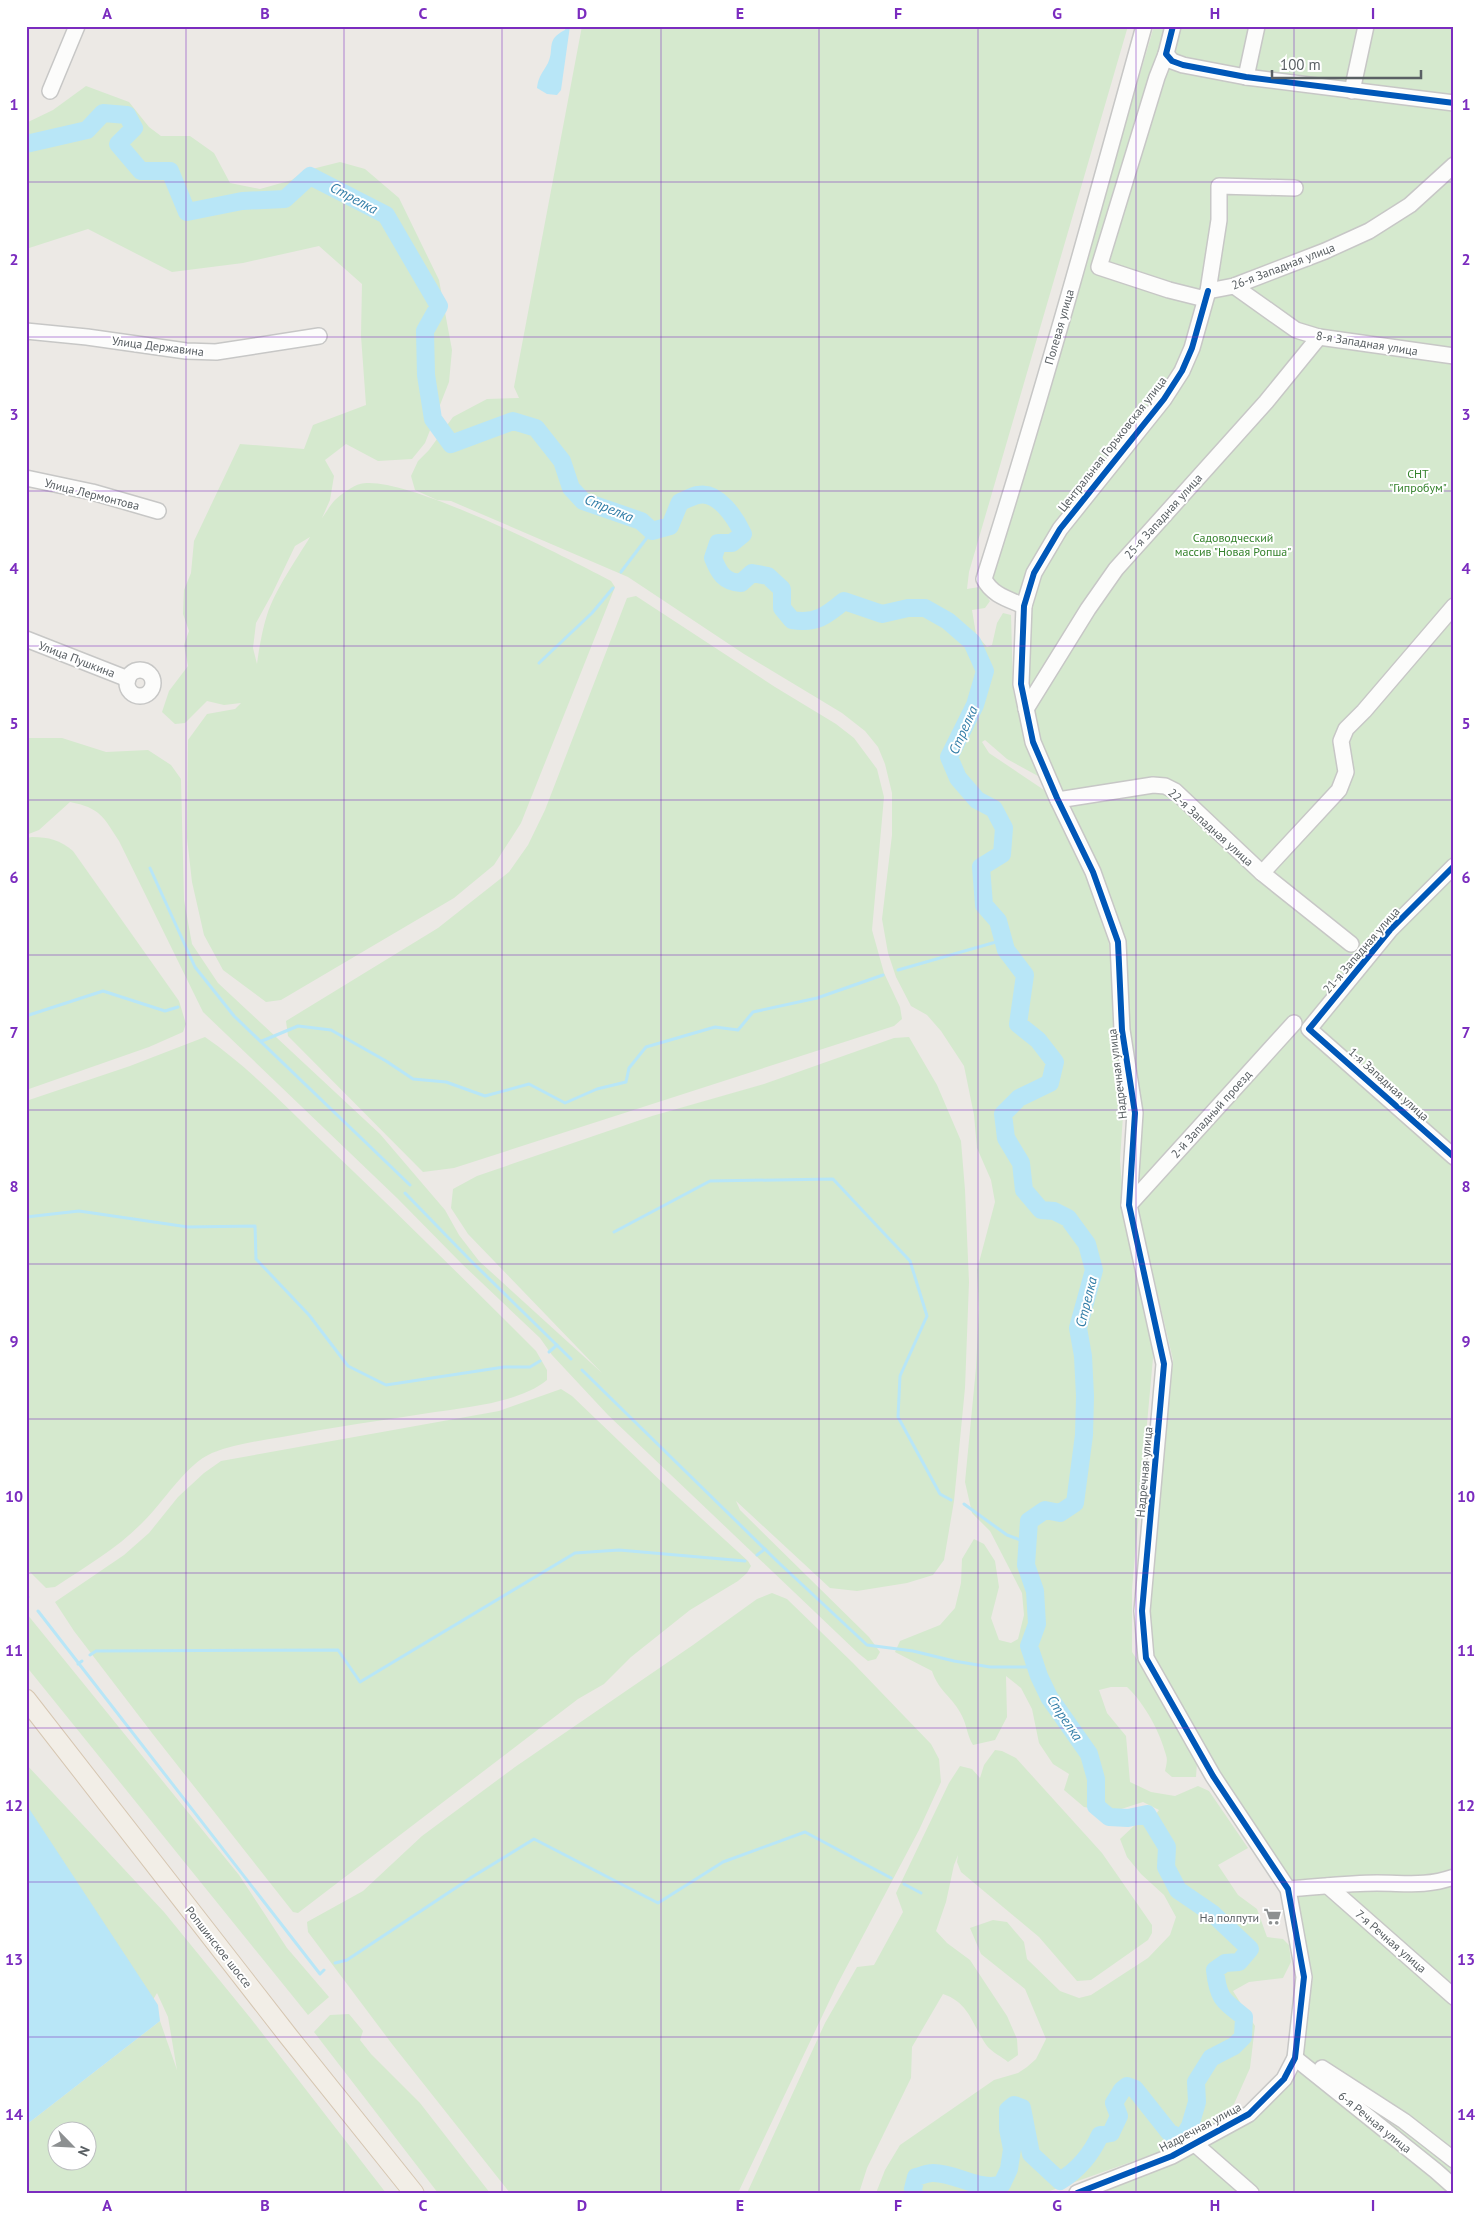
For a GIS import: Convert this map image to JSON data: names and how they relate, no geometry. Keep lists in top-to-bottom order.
{
  "streets": {
    "main road": ["Ропшинское шоссе"],
    "street": [
      "26-я Западная улица",
      "Полевая улица",
      "8-я Западная улица",
      "Улица Державина",
      "Центральная Горьковская улица",
      "Улица Лермонтова",
      "25-я Западная улица",
      "Улица Пушкина",
      "22-я Западная улица",
      "21-я Западная улица",
      "Надречная улица",
      "1-я Западная улица",
      "2-й Западный проезд",
      "7-я Речная улица",
      "6-я Речная улица"
    ]
  },
  "crossings": [
    ["26-я Западная улица", "8-я Западная улица"],
    ["26-я Западная улица", "Центральная Горьковская улица"],
    ["Полевая улица", "Центральная Горьковская улица"],
    ["Полевая улица", "Надречная улица"],
    ["8-я Западная улица", "25-я Западная улица"],
    ["Центральная Горьковская улица", "Надречная улица"],
    ["25-я Западная улица", "Надречная улица"],
    ["22-я Западная улица", "Надречная улица"],
    ["21-я Западная улица", "1-я Западная улица"],
    ["Надречная улица", "2-й Западный проезд"],
    ["Надречная улица", "6-я Речная улица"]
  ],
  "water": ["Стрелка"],
  "parks": ["СНТ \"Гипробум\"", "Садоводческий массив \"Новая Ропша\""],
  "places": {
    "supermarket": ["На полпути"]
  },
  "scale_bar": "100 m",
  "north": "bottom right",
  "grid": {
    "columns": [
      "A",
      "B",
      "C",
      "D",
      "E",
      "F",
      "G",
      "H",
      "I"
    ],
    "rows": [
      "1",
      "2",
      "3",
      "4",
      "5",
      "6",
      "7",
      "8",
      "9",
      "10",
      "11",
      "12",
      "13",
      "14"
    ]
  }
}
